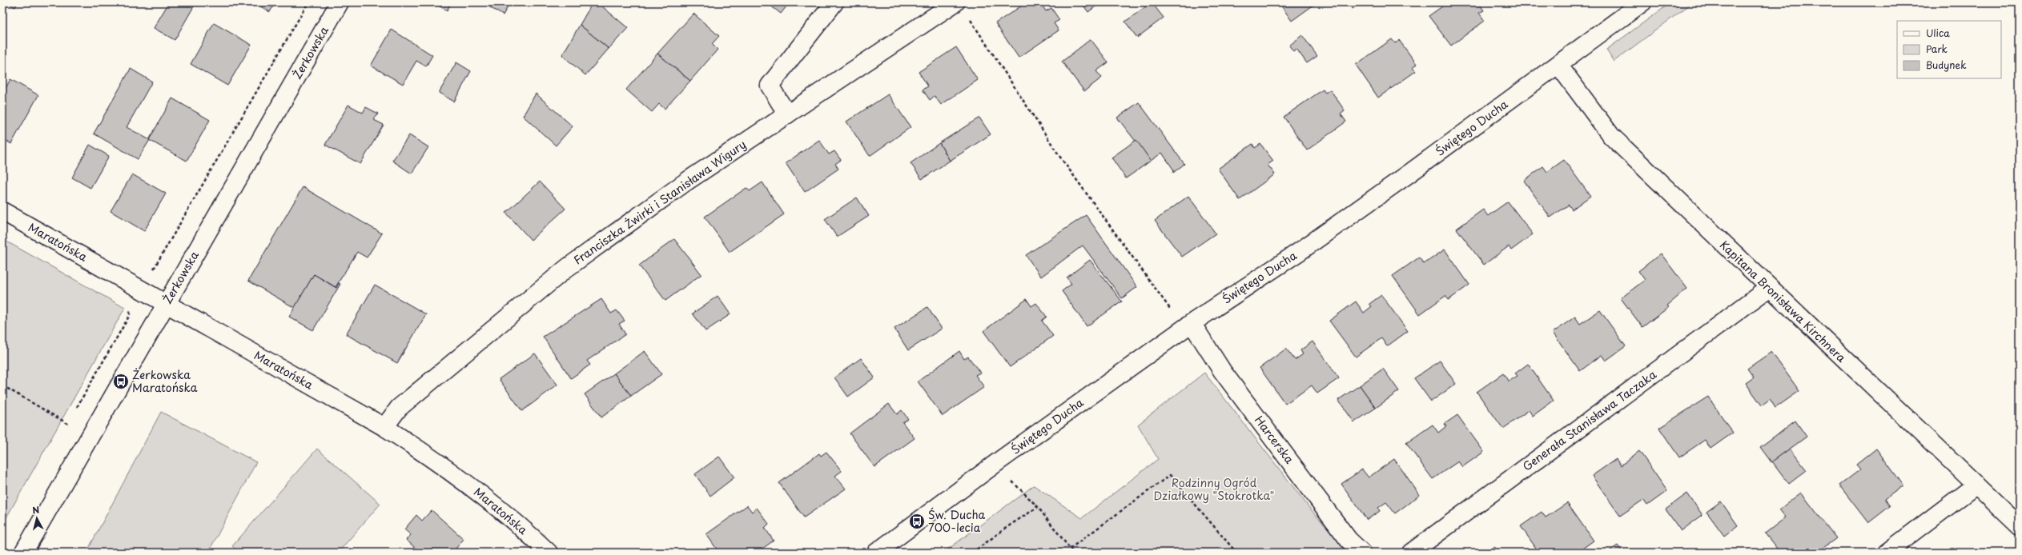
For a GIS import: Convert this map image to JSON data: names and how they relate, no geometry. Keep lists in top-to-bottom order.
{
  "streets": {
    "street": [
      "Żerkowska",
      "Świętego Ducha",
      "Franciszka Żwirki i Stanisława Wigury",
      "Maratońska",
      "Kapitana Bronisława Kirchnera",
      "Generała Stanisława Taczaka",
      "Harcerska"
    ]
  },
  "crossings": [
    ["Żerkowska", "Maratońska"],
    ["Świętego Ducha", "Kapitana Bronisława Kirchnera"],
    ["Świętego Ducha", "Harcerska"],
    ["Franciszka Żwirki i Stanisława Wigury", "Maratońska"],
    ["Kapitana Bronisława Kirchnera", "Generała Stanisława Taczaka"]
  ],
  "parks": ["Rodzinny Ogród Działkowy \"Stokrotka\""],
  "places": {
    "bus stop": ["Żerkowska Maratońska", "Św. Ducha 700-lecia"]
  },
  "legend": ["Ulica", "Park", "Budynek"],
  "north": "top"
}
